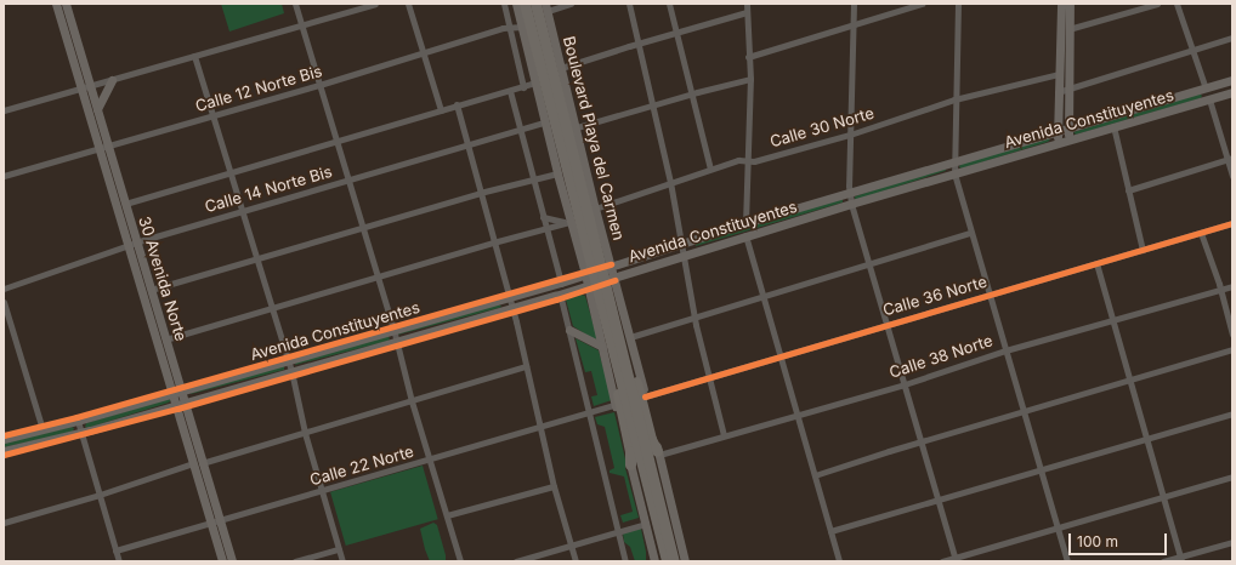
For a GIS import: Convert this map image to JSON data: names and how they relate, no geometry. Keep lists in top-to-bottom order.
{
  "streets": {
    "main road": ["Avenida Constituyentes", "Boulevard Playa del Carmen", "30 Avenida Norte"],
    "street": [
      "Calle 12 Norte Bis",
      "Calle 30 Norte",
      "Calle 14 Norte Bis",
      "Calle 36 Norte",
      "Calle 38 Norte",
      "Calle 22 Norte"
    ]
  },
  "crossings": [
    ["Calle 12 Norte Bis", "30 Avenida Norte"],
    ["Avenida Constituyentes", "Boulevard Playa del Carmen"],
    ["Avenida Constituyentes", "30 Avenida Norte"],
    ["Calle 30 Norte", "Boulevard Playa del Carmen"],
    ["Boulevard Playa del Carmen", "Calle 36 Norte"],
    ["Boulevard Playa del Carmen", "Calle 38 Norte"],
    ["Calle 14 Norte Bis", "30 Avenida Norte"],
    ["30 Avenida Norte", "Calle 22 Norte"]
  ],
  "scale_bar": "100 m"
}
